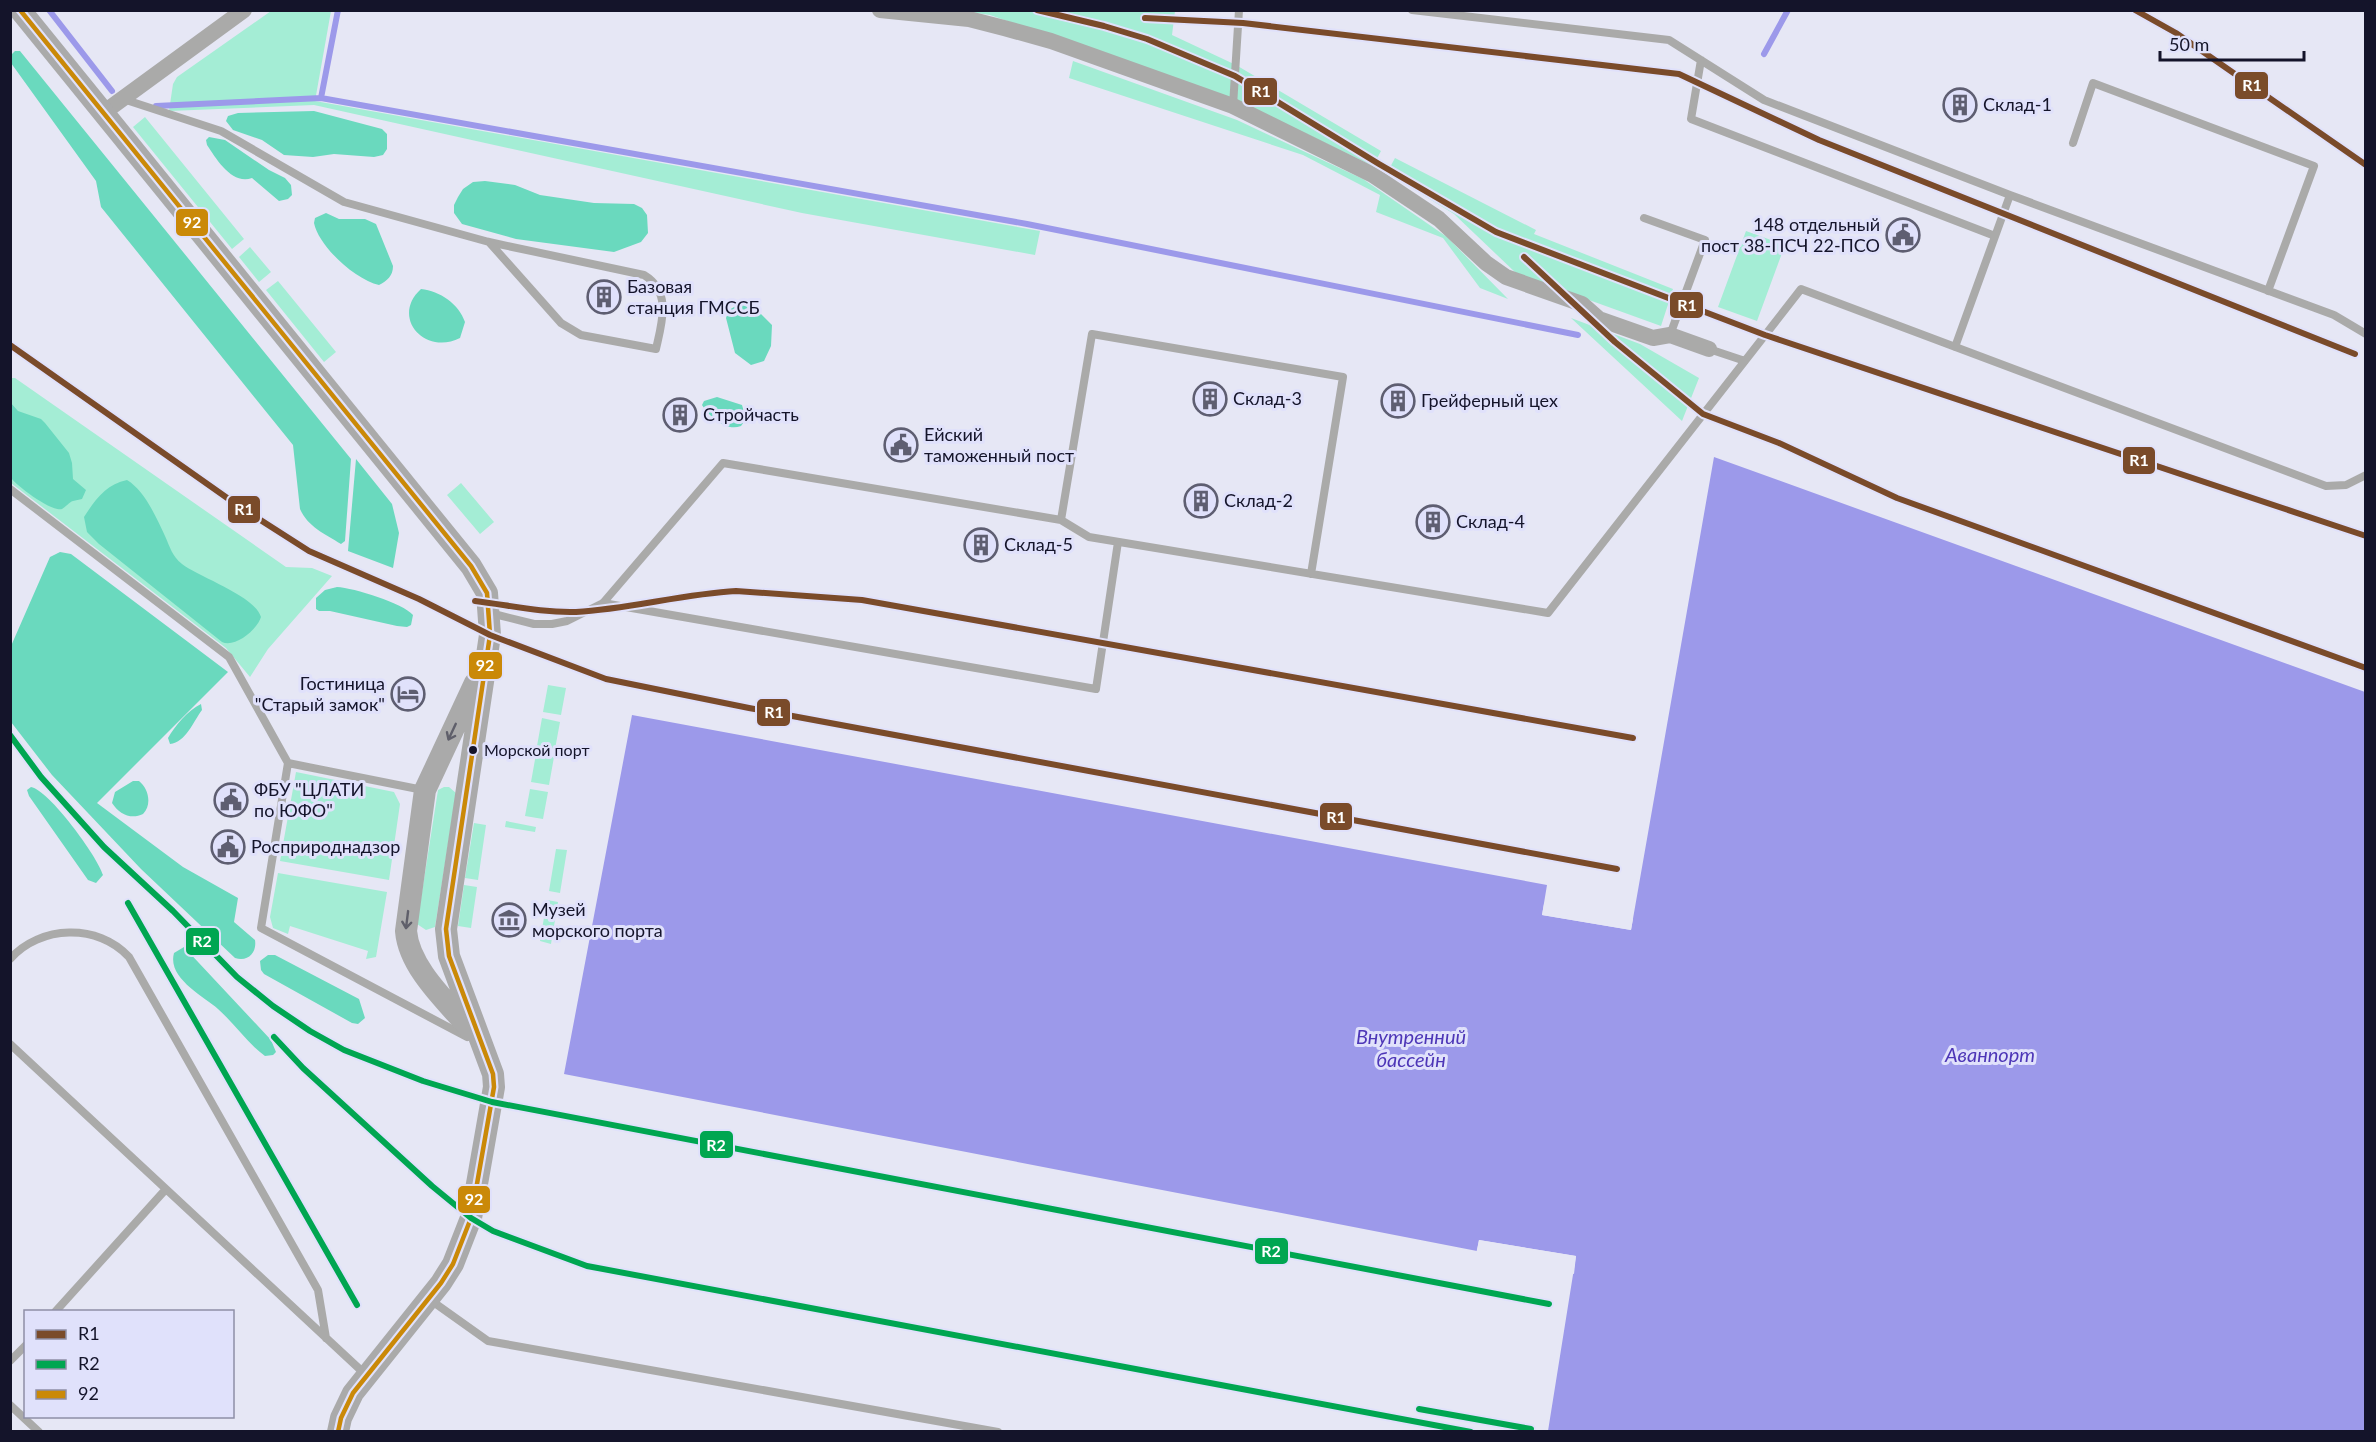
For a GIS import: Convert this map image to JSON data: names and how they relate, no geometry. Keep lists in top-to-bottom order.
{
  "water": ["Внутренний бассейн", "Аванпорт"],
  "places": {
    "building": [
      "Склад-1",
      "Базовая станция ГМССБ",
      "Склад-3",
      "Грейферный цех",
      "Стройчасть",
      "Склад-2",
      "Склад-4",
      "Склад-5"
    ],
    "public building": [
      "148 отдельный пост 38-ПСЧ 22-ПСО",
      "Ейский таможенный пост",
      "ФБУ \"ЦЛАТИ по ЮФО\"",
      "Росприроднадзор"
    ],
    "hotel": ["Гостиница \"Старый замок\""],
    "other": ["Морской порт"],
    "museum": ["Музей морского порта"]
  },
  "lines": ["transit line R1", "transit line 92", "transit line R2"],
  "legend": ["R1", "R2", "92"],
  "scale_bar": "50 m"
}
